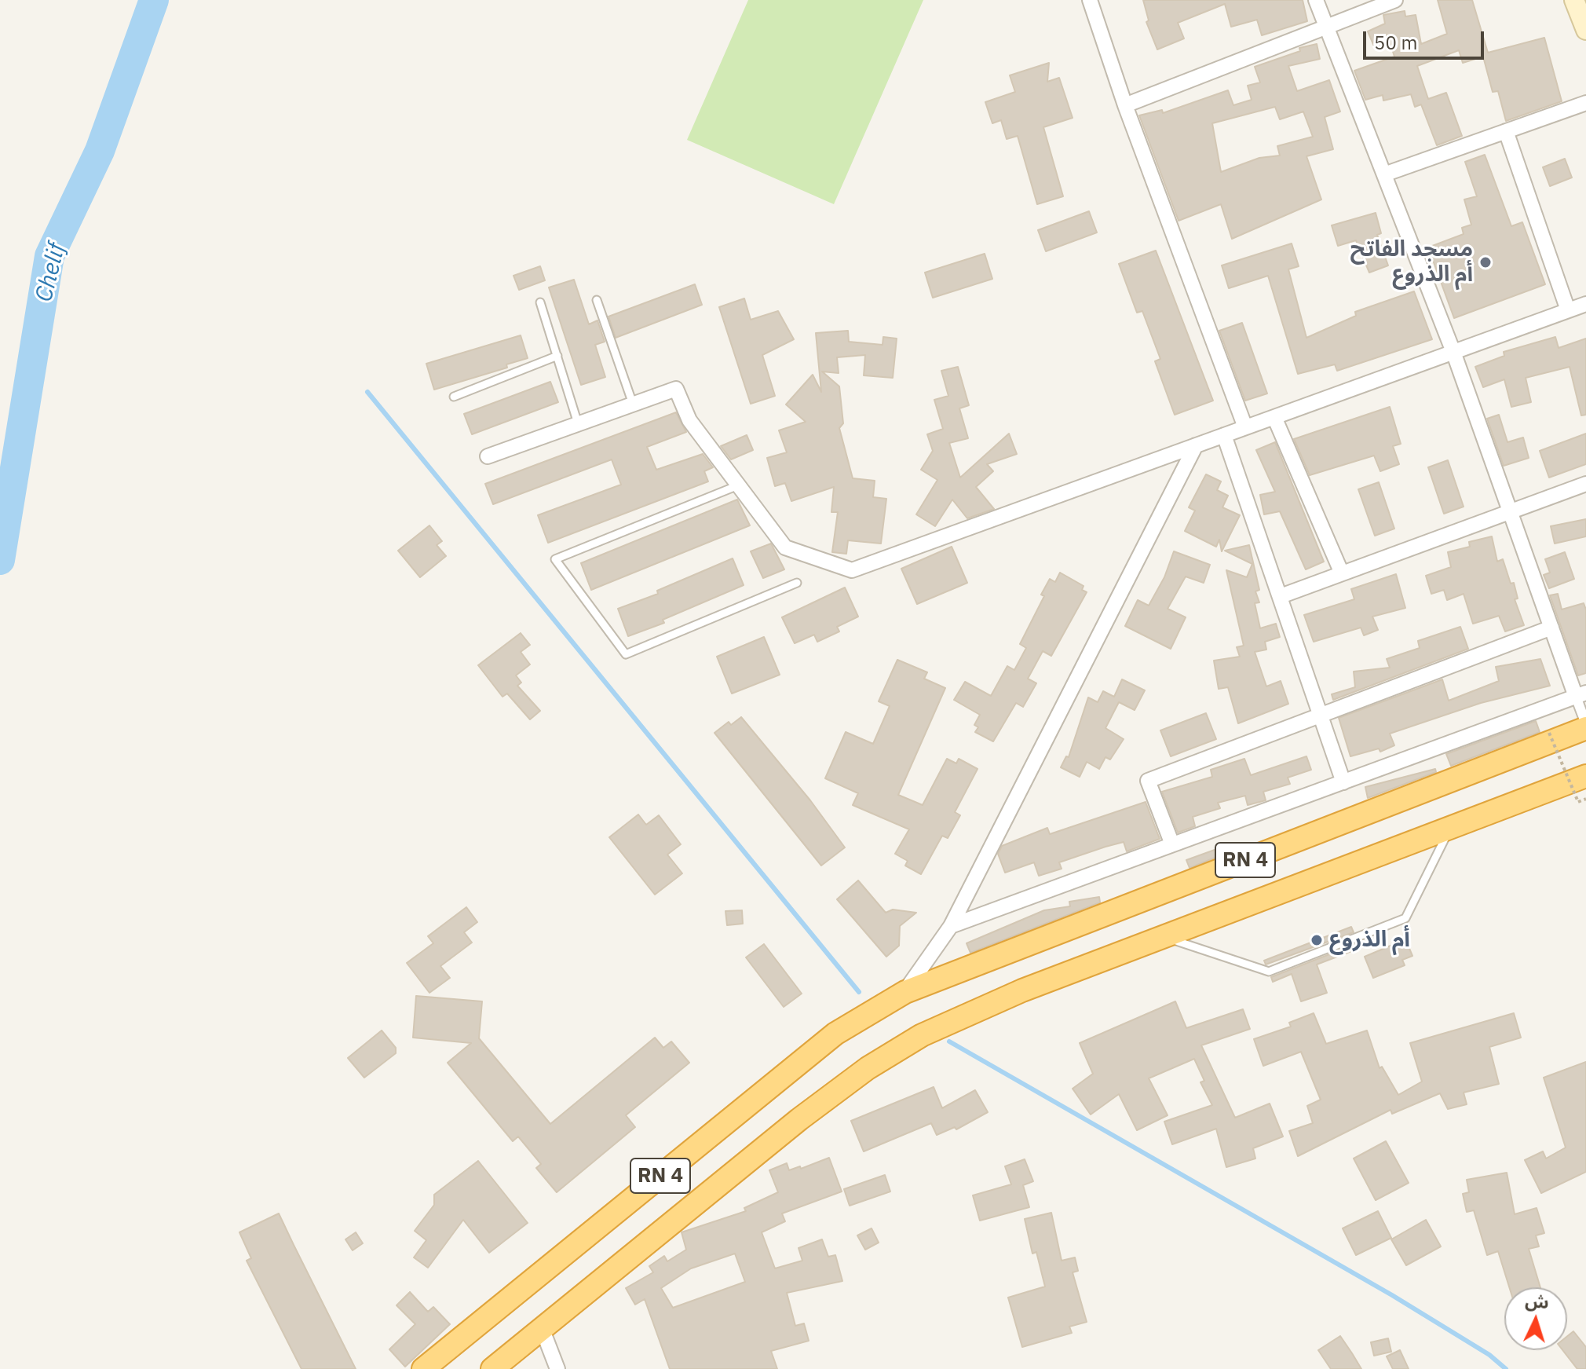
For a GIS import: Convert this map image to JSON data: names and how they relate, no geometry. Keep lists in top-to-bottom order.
{
  "streets": {
    "highway": ["RN 4"]
  },
  "water": ["Chelif"],
  "places": ["مسجد الفاتح أم الذروع", "أم الذروع"],
  "scale_bar": "50 m",
  "north": "top"
}
